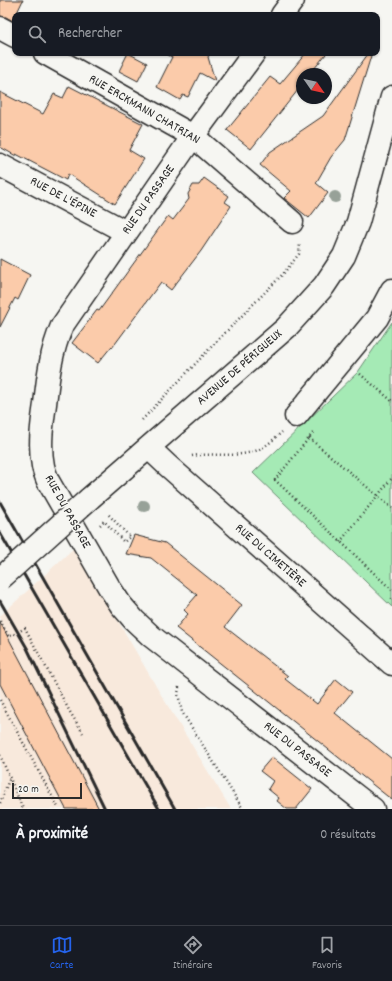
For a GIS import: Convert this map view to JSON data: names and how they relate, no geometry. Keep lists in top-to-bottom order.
{
  "streets": {
    "street": [
      "RUE ERCKMANN CHATRIAN",
      "RUE DE L'ÉPINE",
      "RUE DU PASSAGE",
      "AVENUE DE PÉRIGUEUX",
      "RUE DU CIMETIÈRE"
    ]
  },
  "crossings": [
    ["RUE ERCKMANN CHATRIAN", "RUE DU PASSAGE"],
    ["RUE DE L'ÉPINE", "RUE DU PASSAGE"],
    ["AVENUE DE PÉRIGUEUX", "RUE DU CIMETIÈRE"]
  ],
  "scale_bar": "20 m",
  "north": "bottom right",
  "page": {
    "search": "Rechercher",
    "scale": "20 m",
    "heading": ["À proximité", "0 résultats"],
    "nav": ["Carte", "Itinéraire", "Favoris"]
  }
}
